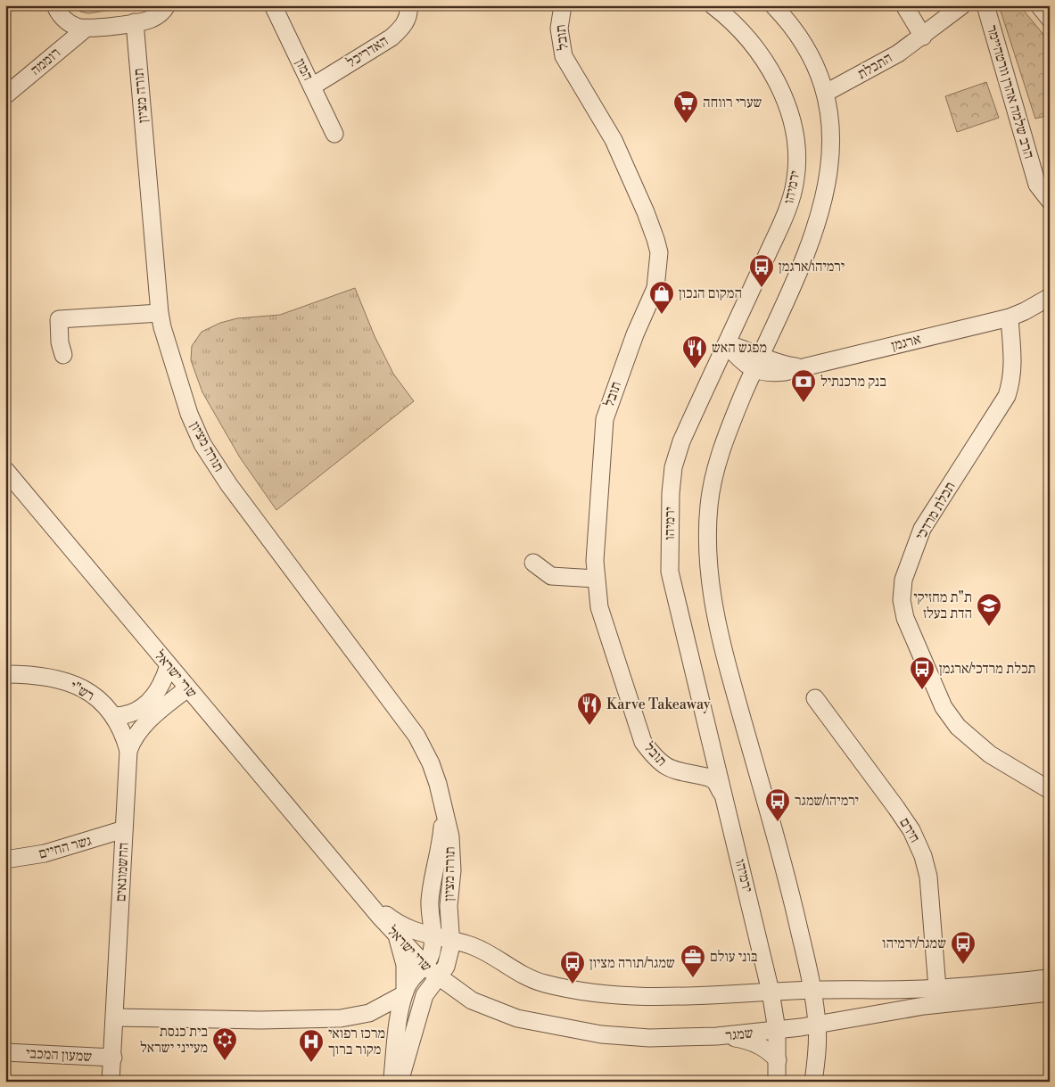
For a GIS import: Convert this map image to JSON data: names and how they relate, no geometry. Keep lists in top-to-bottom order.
{
  "streets": {
    "street": [
      "תובל",
      "האדריכל",
      "רוממה",
      "התכלת",
      "המון",
      "הרב שלמה אהרן וורטהיימר",
      "תורה מציון",
      "ירמיהו",
      "ארגמן",
      "תכלת מרדכי",
      "שרי ישראל",
      "רש\"י",
      "חירם",
      "גשר החיים",
      "החשמונאים",
      "שמגר",
      "שמעון המכבי"
    ]
  },
  "crossings": [
    ["תובל", "ירמיהו"],
    ["האדריכל", "המון"],
    ["תורה מציון", "שרי ישראל"],
    ["תורה מציון", "שמגר"],
    ["ירמיהו", "ארגמן"],
    ["ירמיהו", "שמגר"],
    ["ארגמן", "תכלת מרדכי"],
    ["שרי ישראל", "החשמונאים"],
    ["שרי ישראל", "שמגר"],
    ["רש\"י", "החשמונאים"],
    ["גשר החיים", "החשמונאים"],
    ["החשמונאים", "שמעון המכבי"]
  ],
  "places": {
    "supermarket": ["שערי רווחה"],
    "bus stop": [
      "ירמיהו/ארגמן",
      "תכלת מרדכי/ארגמן",
      "ירמיהו/שמגר",
      "שמגר/ירמיהו",
      "שמגר/תורה מציון"
    ],
    "shop": ["המקום הנכון"],
    "restaurant": ["מפגש האש", "Karve Takeaway"],
    "bank": ["בנק מרכנתיל"],
    "school or university": ["ת\"ת מחזיקי הדת בעלז"],
    "office": ["בוני עולם"],
    "synagogue": ["בית כנסת מעייני ישראל"],
    "hospital": ["מרכז רפואי מקור ברוך"]
  }
}
